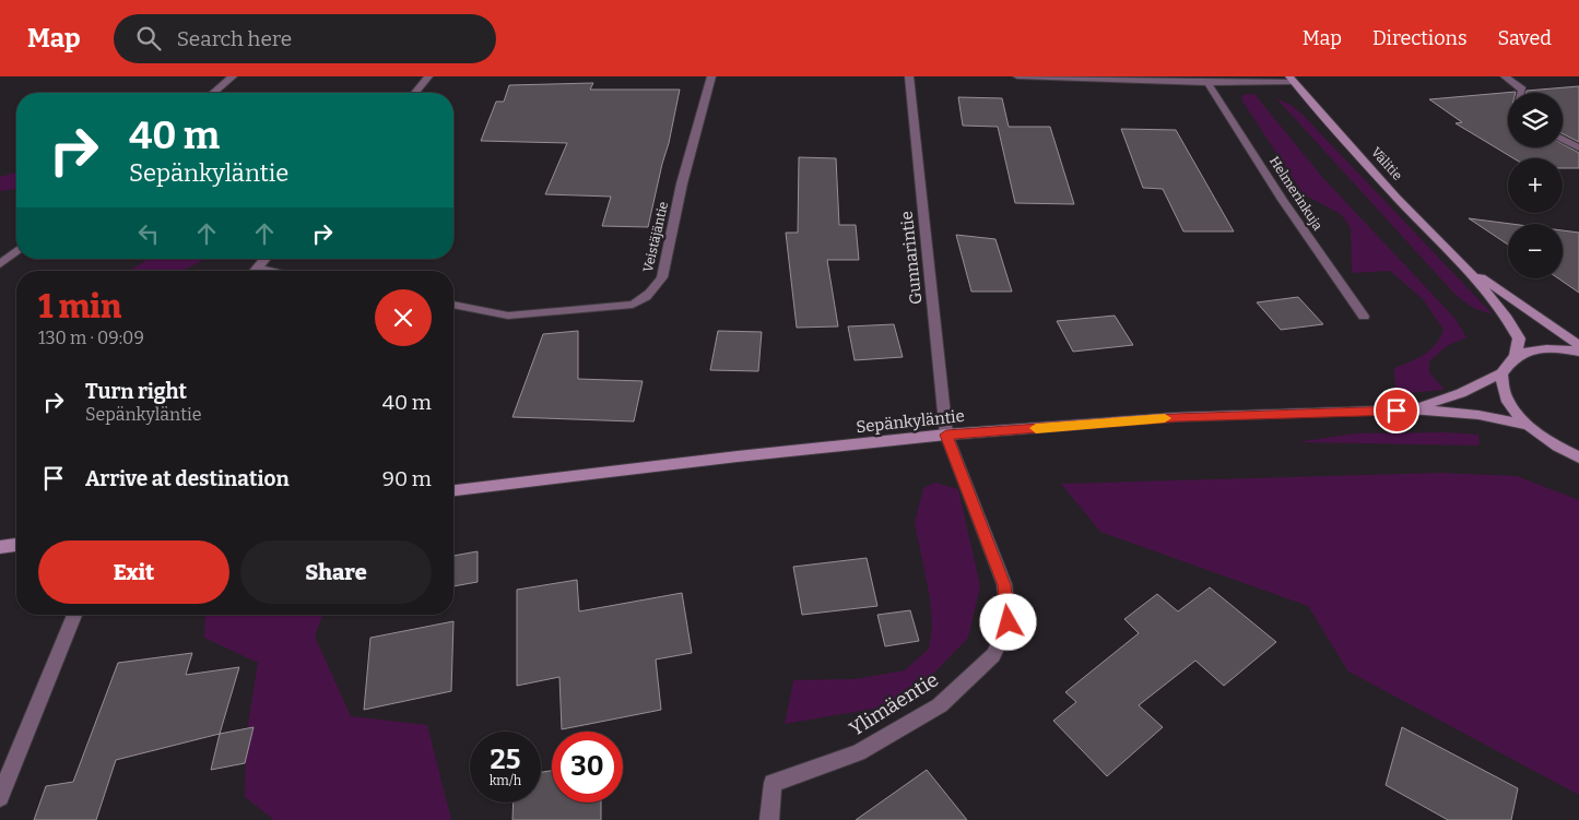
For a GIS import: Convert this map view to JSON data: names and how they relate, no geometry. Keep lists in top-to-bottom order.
{
  "streets": {
    "main road": ["Välitie", "Sepänkyläntie"],
    "street": [
      "Helmerinkuja",
      "Veistäjäntie",
      "Gunnarintie",
      "Ylimäentie"
    ]
  },
  "crossings": [
    ["Gunnarintie", "Sepänkyläntie"],
    ["Gunnarintie", "Ylimäentie"],
    ["Sepänkyläntie", "Ylimäentie"]
  ],
  "page": {
    "header": "Map",
    "search": "Search here",
    "nav": ["Map", "Directions", "Saved"],
    "map_buttons": ["+", "−"],
    "turn": ["40 m", "Sepänkyläntie"],
    "heading": ["1 min", "130 m · 09:09"],
    "list": [
      {
        "name": "Turn right",
        "note": "Sepänkyläntie",
        "value": "40 m"
      },
      {
        "name": "Arrive at destination",
        "value": "90 m"
      }
    ],
    "buttons": ["Exit", "Share"],
    "speed": "25 km/h",
    "limit": "30"
  }
}
